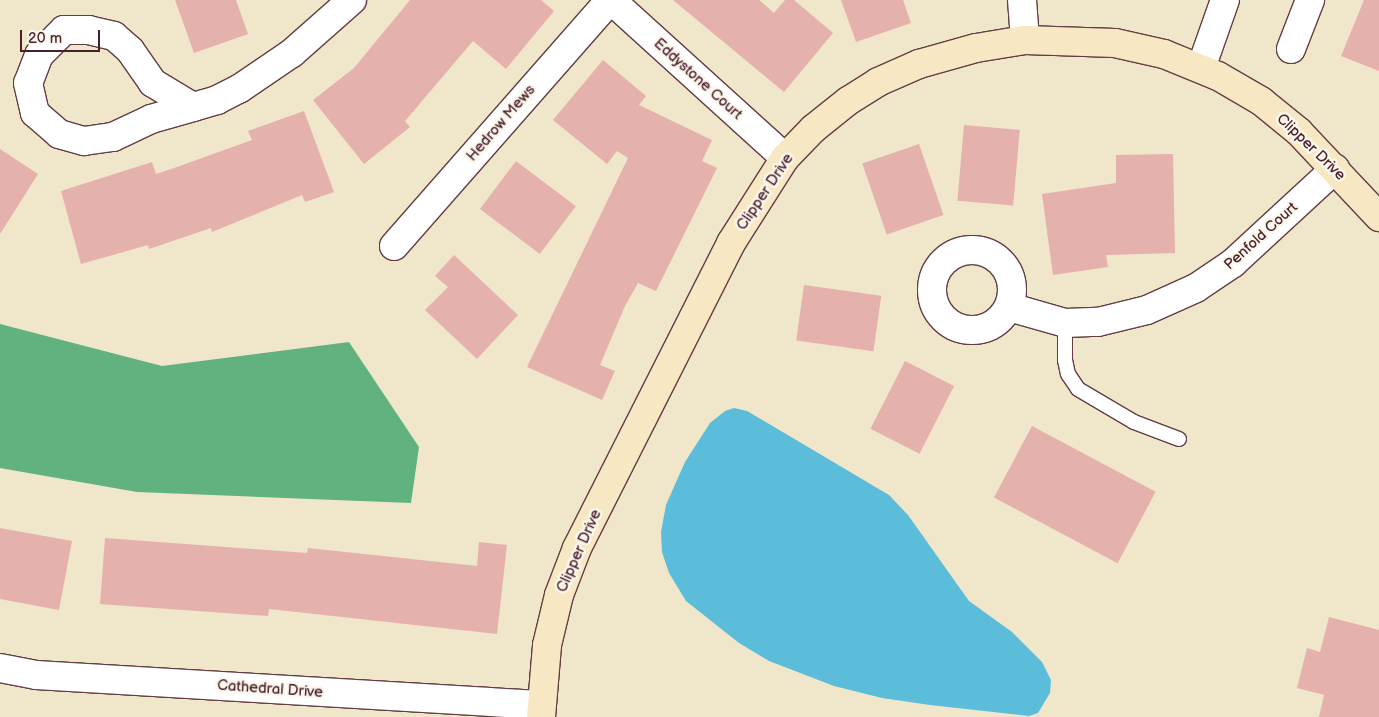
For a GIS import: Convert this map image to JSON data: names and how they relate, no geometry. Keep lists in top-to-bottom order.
{
  "streets": {
    "street": [
      "Eddystone Court",
      "Hedrow Mews",
      "Clipper Drive",
      "Penfold Court",
      "Cathedral Drive"
    ]
  },
  "crossings": [
    ["Eddystone Court", "Hedrow Mews"],
    ["Eddystone Court", "Clipper Drive"],
    ["Clipper Drive", "Penfold Court"],
    ["Clipper Drive", "Cathedral Drive"]
  ],
  "scale_bar": "20 m"
}
